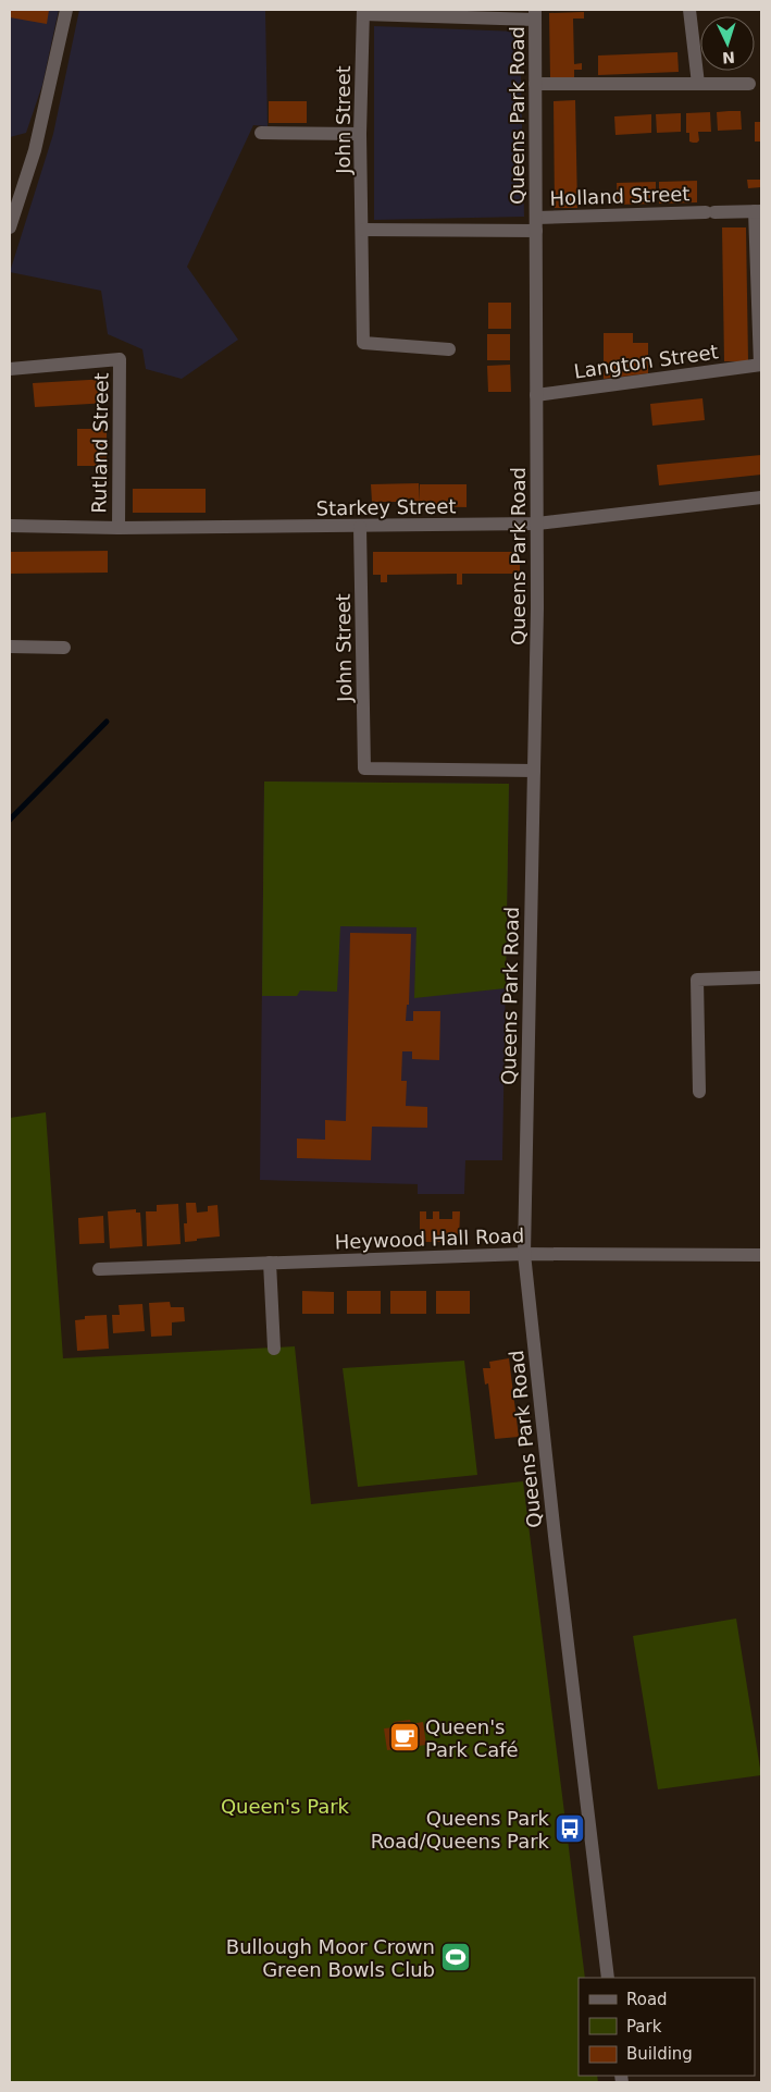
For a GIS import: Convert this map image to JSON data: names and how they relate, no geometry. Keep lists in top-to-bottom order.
{
  "streets": {
    "street": [
      "Queens Park Road",
      "John Street",
      "Holland Street",
      "Langton Street",
      "Rutland Street",
      "Starkey Street",
      "Heywood Hall Road"
    ]
  },
  "crossings": [
    ["Queens Park Road", "John Street"],
    ["Queens Park Road", "Holland Street"],
    ["Queens Park Road", "Langton Street"],
    ["Queens Park Road", "Starkey Street"],
    ["Queens Park Road", "Heywood Hall Road"],
    ["John Street", "Holland Street"],
    ["John Street", "Starkey Street"],
    ["Rutland Street", "Starkey Street"]
  ],
  "parks": ["Queen's Park"],
  "places": {
    "cafe": ["Queen's Park Café"],
    "bus stop": ["Queens Park Road/Queens Park"],
    "sports": ["Bullough Moor Crown Green Bowls Club"]
  },
  "legend": ["Road", "Park", "Building"],
  "north": "bottom"
}
